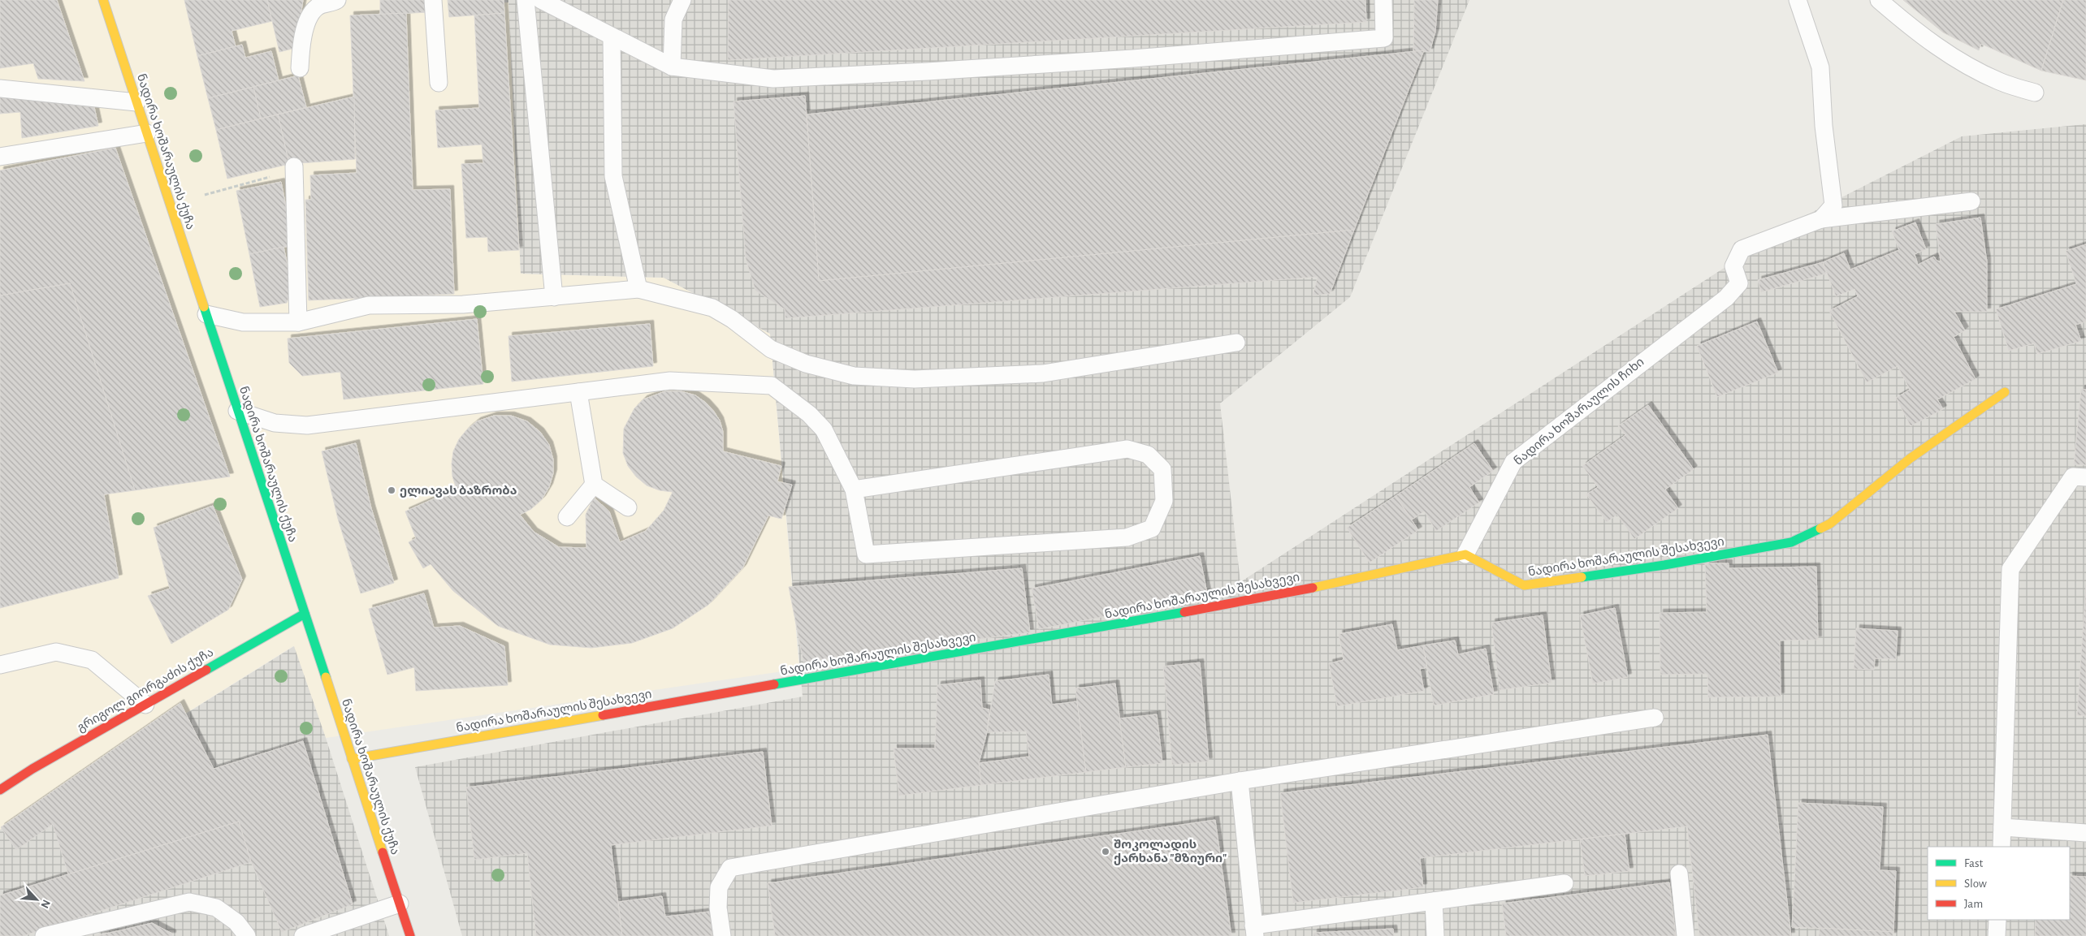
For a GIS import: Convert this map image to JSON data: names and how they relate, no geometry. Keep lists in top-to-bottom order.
{
  "streets": {
    "street": ["ნადირა ხოშარაულის ქუჩა", "ნადირა ხოშარაულის შესახვევი", "გრიგოლ გიორგაძის ქუჩა"],
    "lane": ["ნადირა ხოშარაულის ჩიხი"]
  },
  "crossings": [
    ["ნადირა ხოშარაულის ქუჩა", "ნადირა ხოშარაულის შესახვევი"],
    ["ნადირა ხოშარაულის ქუჩა", "გრიგოლ გიორგაძის ქუჩა"],
    ["ნადირა ხოშარაულის ჩიხი", "ნადირა ხოშარაულის შესახვევი"]
  ],
  "places": ["ელიავას ბაზრობა", "შოკოლადის ქარხანა \"მზიური\""],
  "legend": ["Fast", "Slow", "Jam"],
  "north": "bottom right"
}
